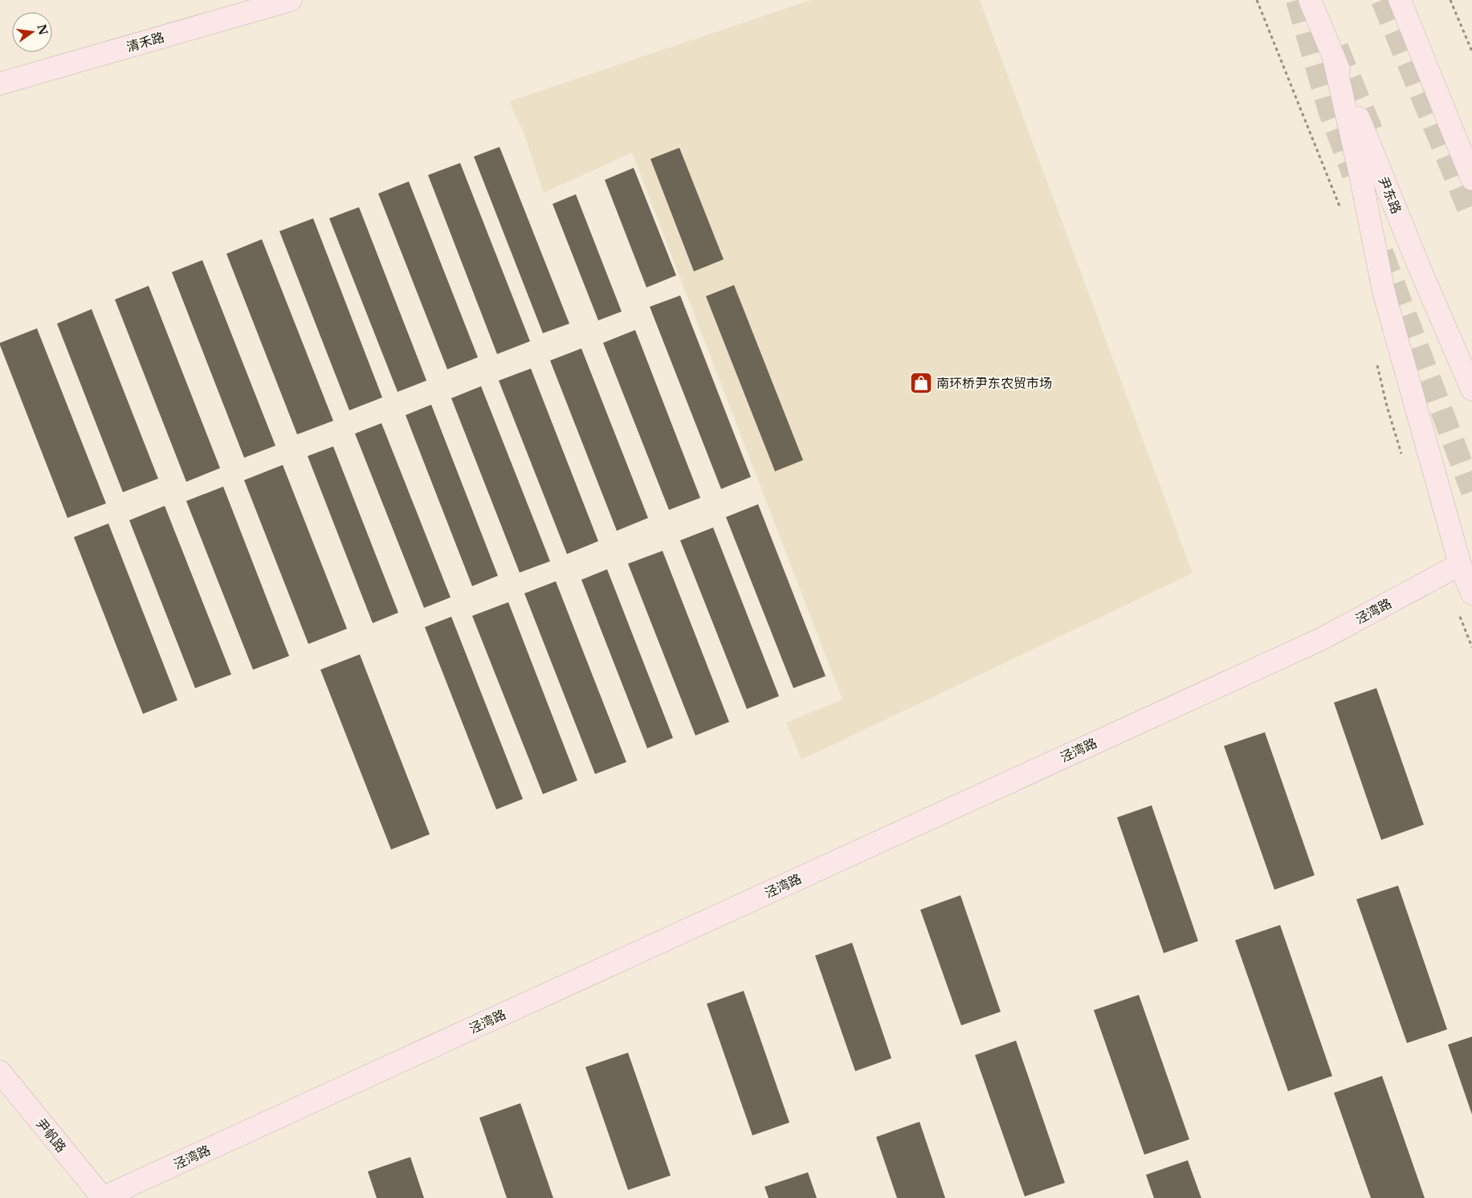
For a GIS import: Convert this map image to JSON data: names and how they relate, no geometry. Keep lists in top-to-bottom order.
{
  "streets": {
    "street": [
      "清禾路",
      "尹东路",
      "泾湾路",
      "尹帆路"
    ]
  },
  "crossings": [
    ["泾湾路", "尹帆路"]
  ],
  "places": {
    "shop": ["南环桥尹东农贸市场"]
  },
  "north": "right"
}
